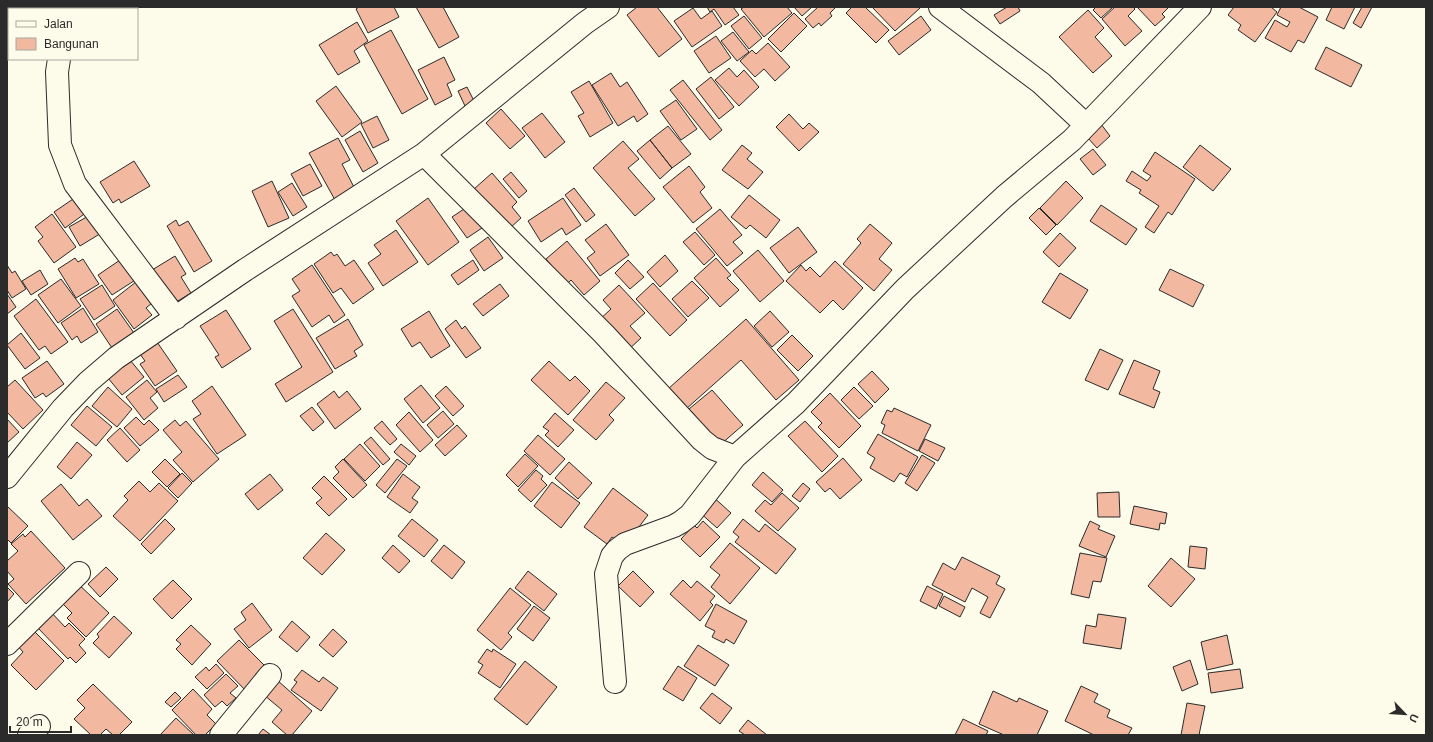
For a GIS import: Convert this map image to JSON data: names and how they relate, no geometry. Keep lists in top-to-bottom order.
{
  "legend": ["Jalan", "Bangunan"],
  "scale_bar": "20 m",
  "north": "bottom right"
}
